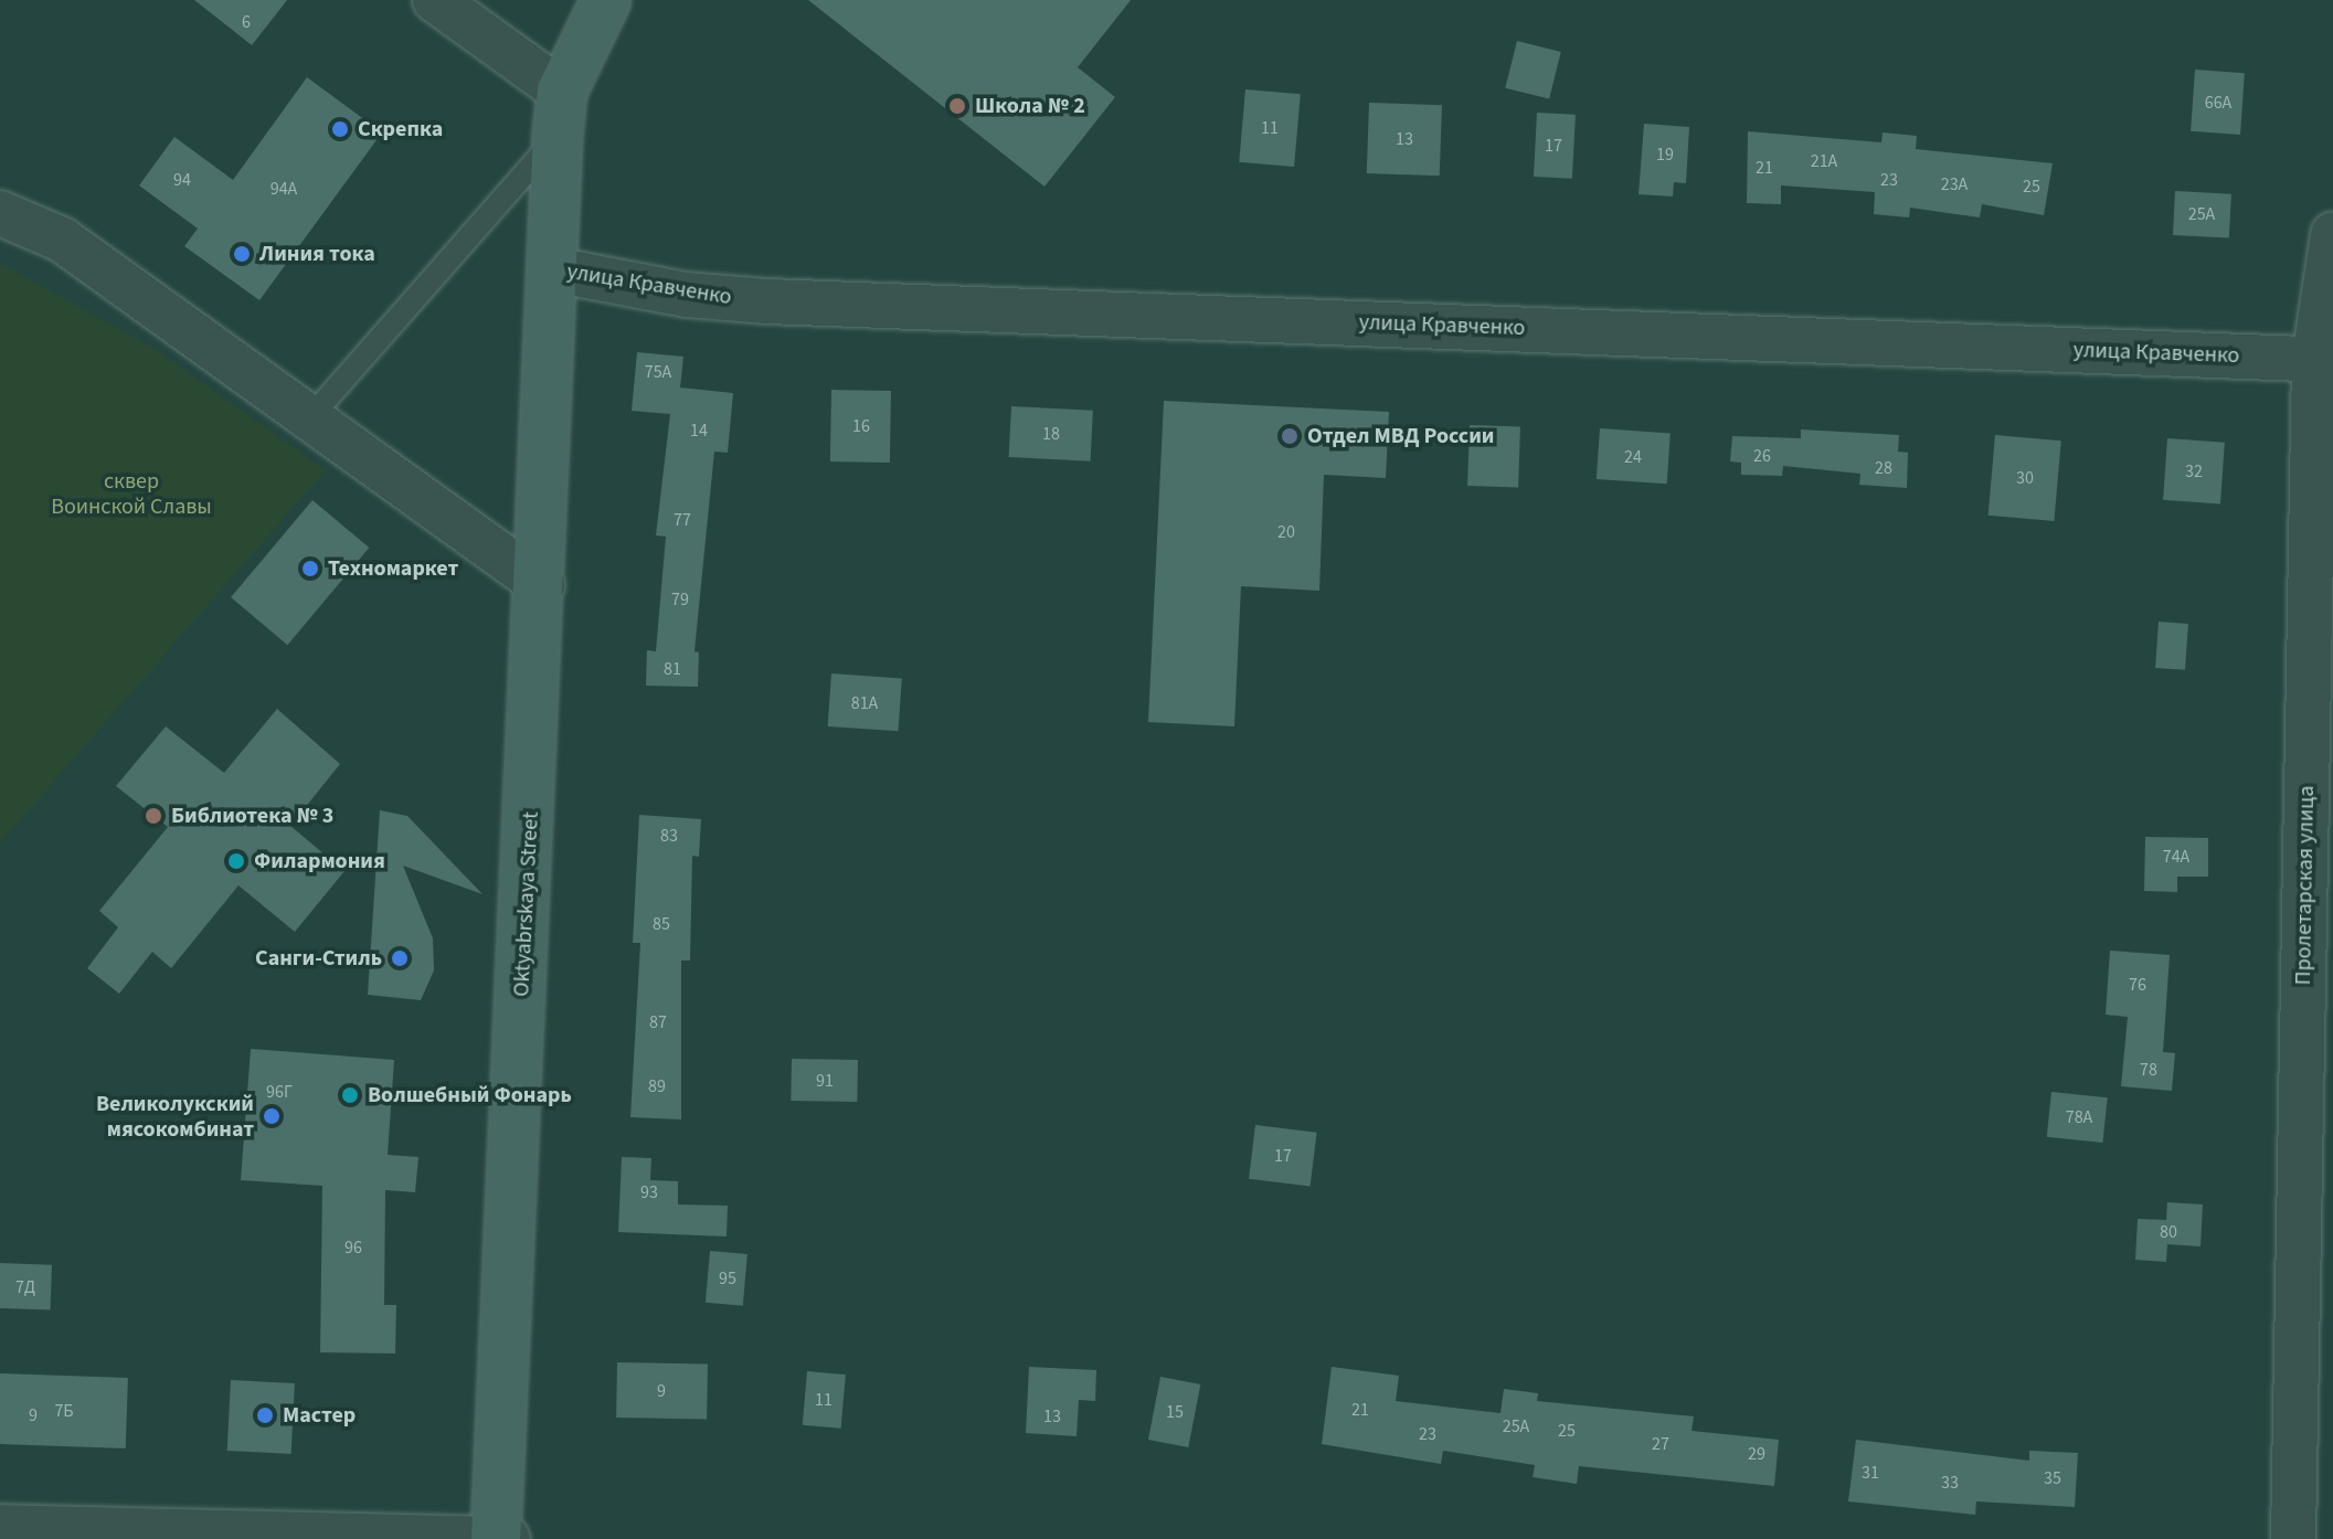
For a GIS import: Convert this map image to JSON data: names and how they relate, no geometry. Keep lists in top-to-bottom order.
{
  "streets": {
    "main road": ["Oktyabrskaya Street"],
    "street": ["улица Кравченко", "Пролетарская улица"]
  },
  "crossings": [
    ["улица Кравченко", "Пролетарская улица"],
    ["улица Кравченко", "Oktyabrskaya Street"]
  ],
  "parks": ["сквер Воинской Славы"],
  "places": [
    "Школа № 2",
    "Скрепка",
    "Линия тока",
    "Отдел МВД России",
    "Техномаркет",
    "Библиотека № 3",
    "Филармония",
    "Санги-Стиль",
    "Волшебный Фонарь",
    "Великолукский мясокомбинат",
    "Мастер"
  ],
  "house_numbers": [
    "6",
    "66А",
    "11",
    "13",
    "17",
    "19",
    "21А",
    "21",
    "94",
    "23",
    "23А",
    "25",
    "94А",
    "25А",
    "75А",
    "16",
    "14",
    "18",
    "26",
    "24",
    "28",
    "32",
    "30",
    "77",
    "20",
    "79",
    "81",
    "81А",
    "83",
    "74А",
    "85",
    "76",
    "87",
    "78",
    "91",
    "89",
    "96Г",
    "78А",
    "17",
    "93",
    "80",
    "96",
    "95",
    "7Д",
    "9",
    "11",
    "21",
    "7Б",
    "15",
    "9",
    "13",
    "25А",
    "25",
    "23",
    "27",
    "29",
    "31",
    "35",
    "33"
  ]
}
